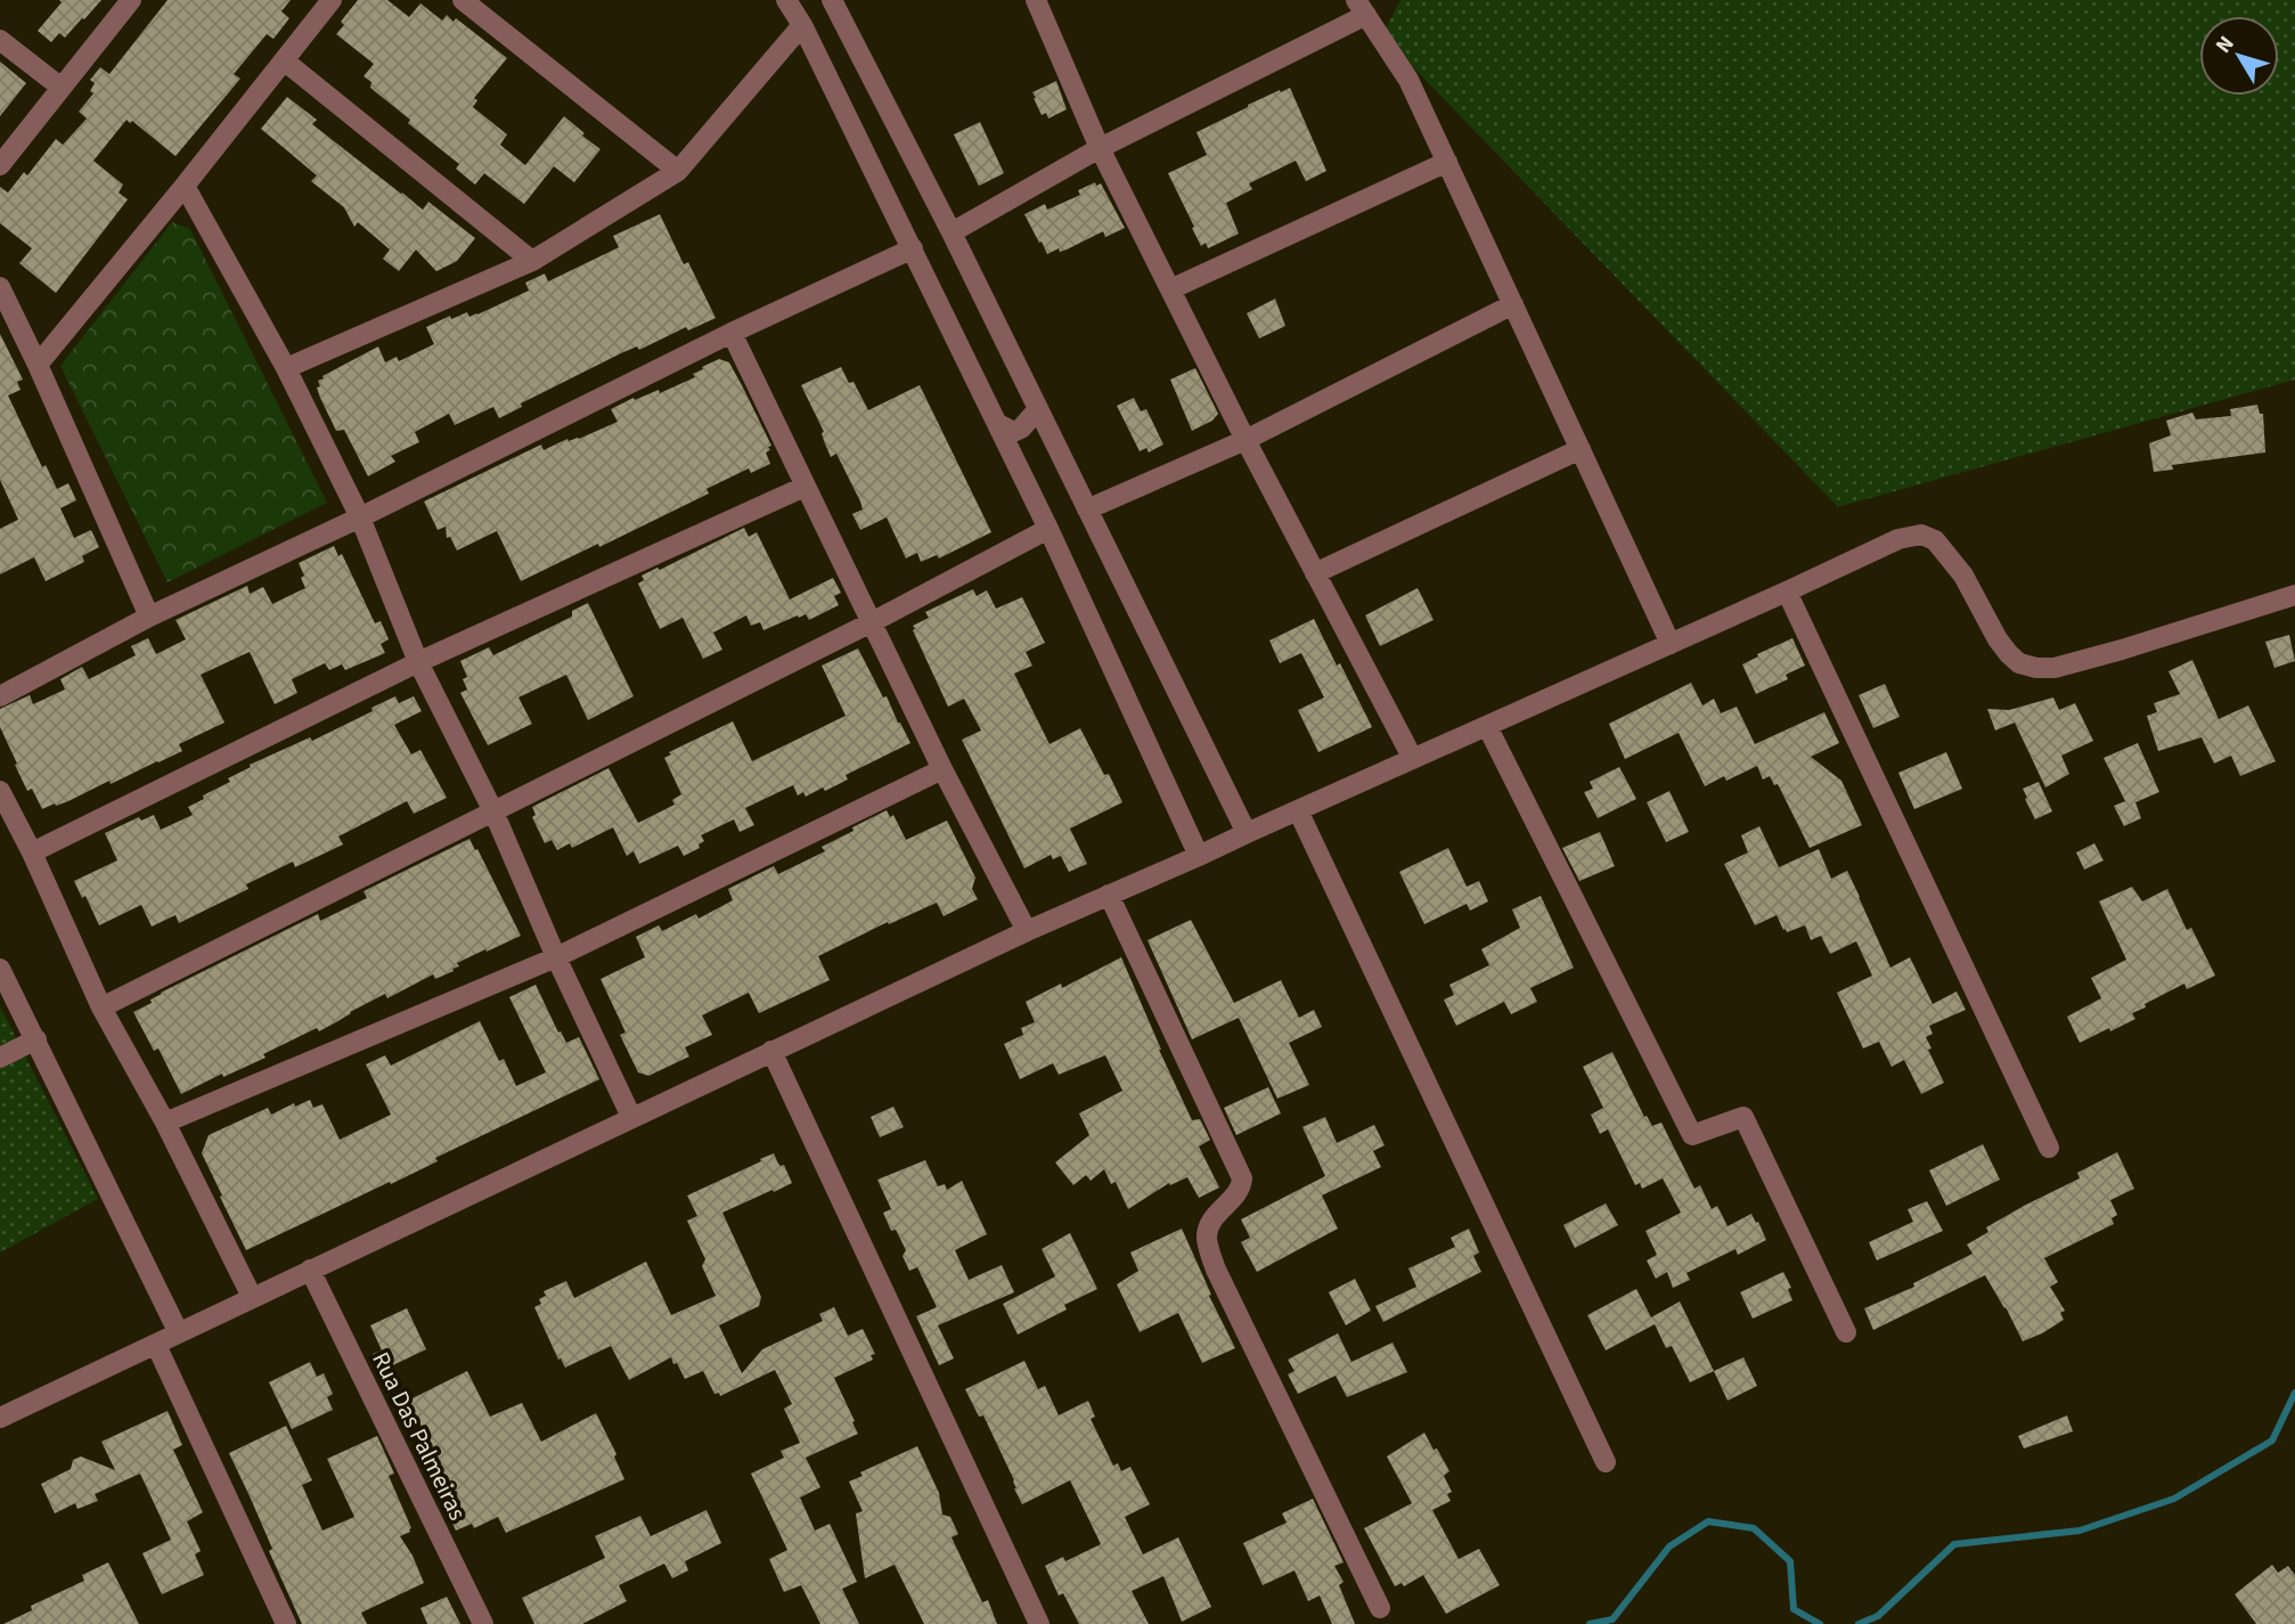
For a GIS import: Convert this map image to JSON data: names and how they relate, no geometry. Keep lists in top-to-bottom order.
{
  "streets": {
    "street": ["Rua Das Palmeiras"]
  },
  "north": "top left"
}
